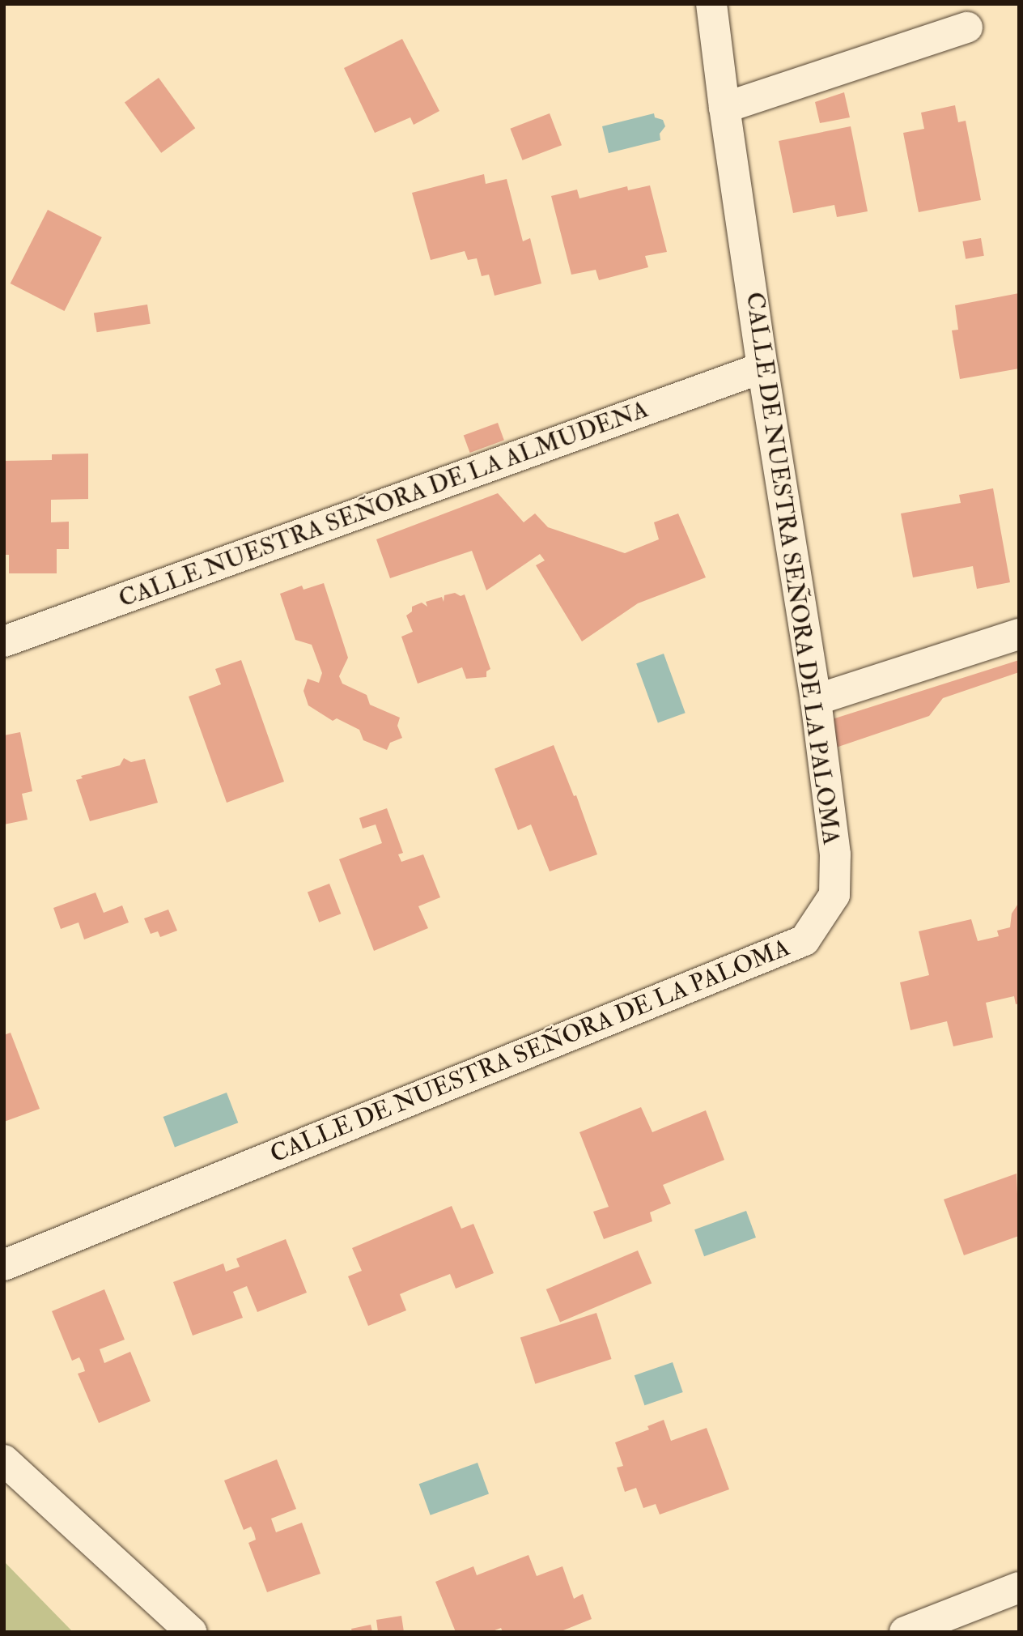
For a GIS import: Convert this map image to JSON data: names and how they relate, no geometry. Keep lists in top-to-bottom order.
{
  "streets": {
    "street": ["CALLE NUESTRA SEÑORA DE LA ALMUDENA", "CALLE DE NUESTRA SEÑORA DE LA PALOMA"]
  },
  "crossings": [
    ["CALLE NUESTRA SEÑORA DE LA ALMUDENA", "CALLE DE NUESTRA SEÑORA DE LA PALOMA"]
  ]
}
